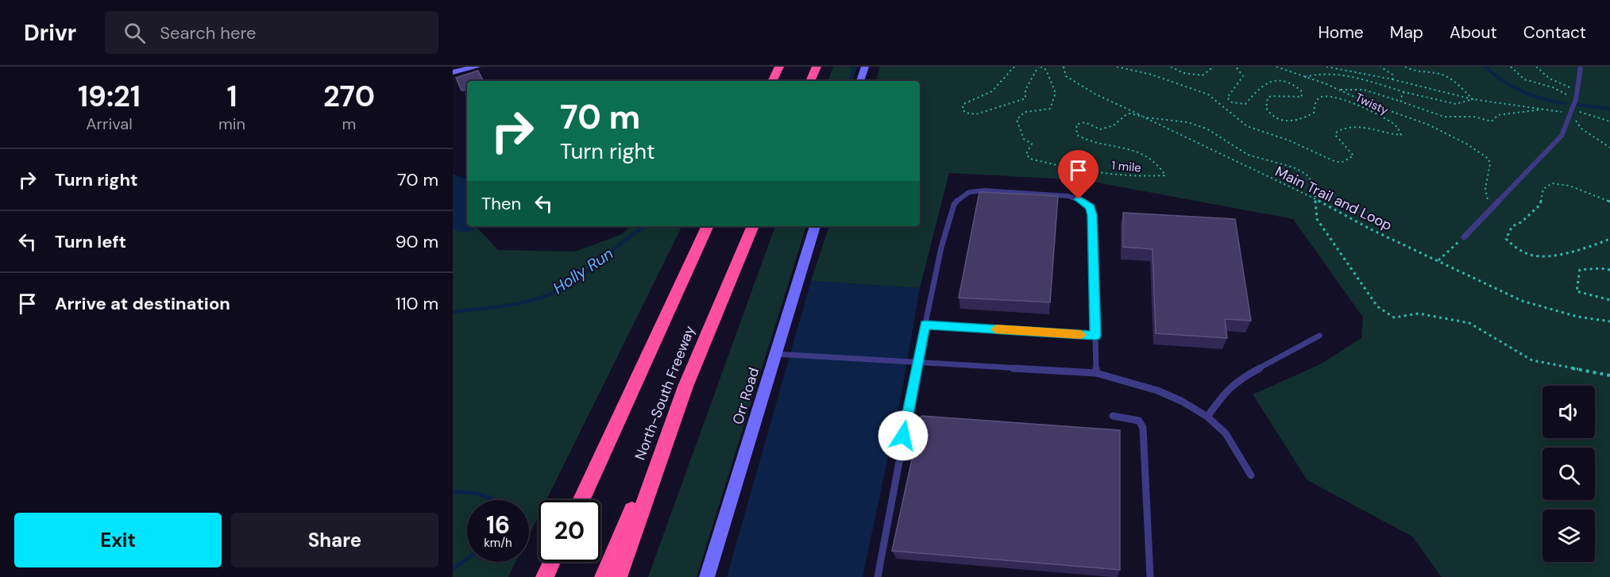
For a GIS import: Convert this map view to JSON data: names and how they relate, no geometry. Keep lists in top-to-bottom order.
{
  "streets": {
    "highway": ["North-South Freeway"],
    "street": ["Orr Road"],
    "path": ["Twisty", "1 mile", "Main Trail and Loop"]
  },
  "crossings": [
    ["1 mile", "Main Trail and Loop"]
  ],
  "water": ["Holly Run"],
  "page": {
    "header": "Drivr",
    "search": "Search here",
    "nav": [
      "Home",
      "Map",
      "About",
      "Contact"
    ],
    "eta": [
      "19:21",
      "Arrival",
      "1",
      "min",
      "270",
      "m"
    ],
    "turn": ["70 m", "Turn right"],
    "list": [
      {
        "name": "Turn right",
        "value": "70 m"
      },
      {
        "name": "Turn left",
        "value": "90 m"
      },
      {
        "name": "Arrive at destination",
        "value": "110 m"
      }
    ],
    "then": "Then",
    "speed": "16 km/h",
    "limit": "20",
    "buttons": ["Exit", "Share"]
  }
}
